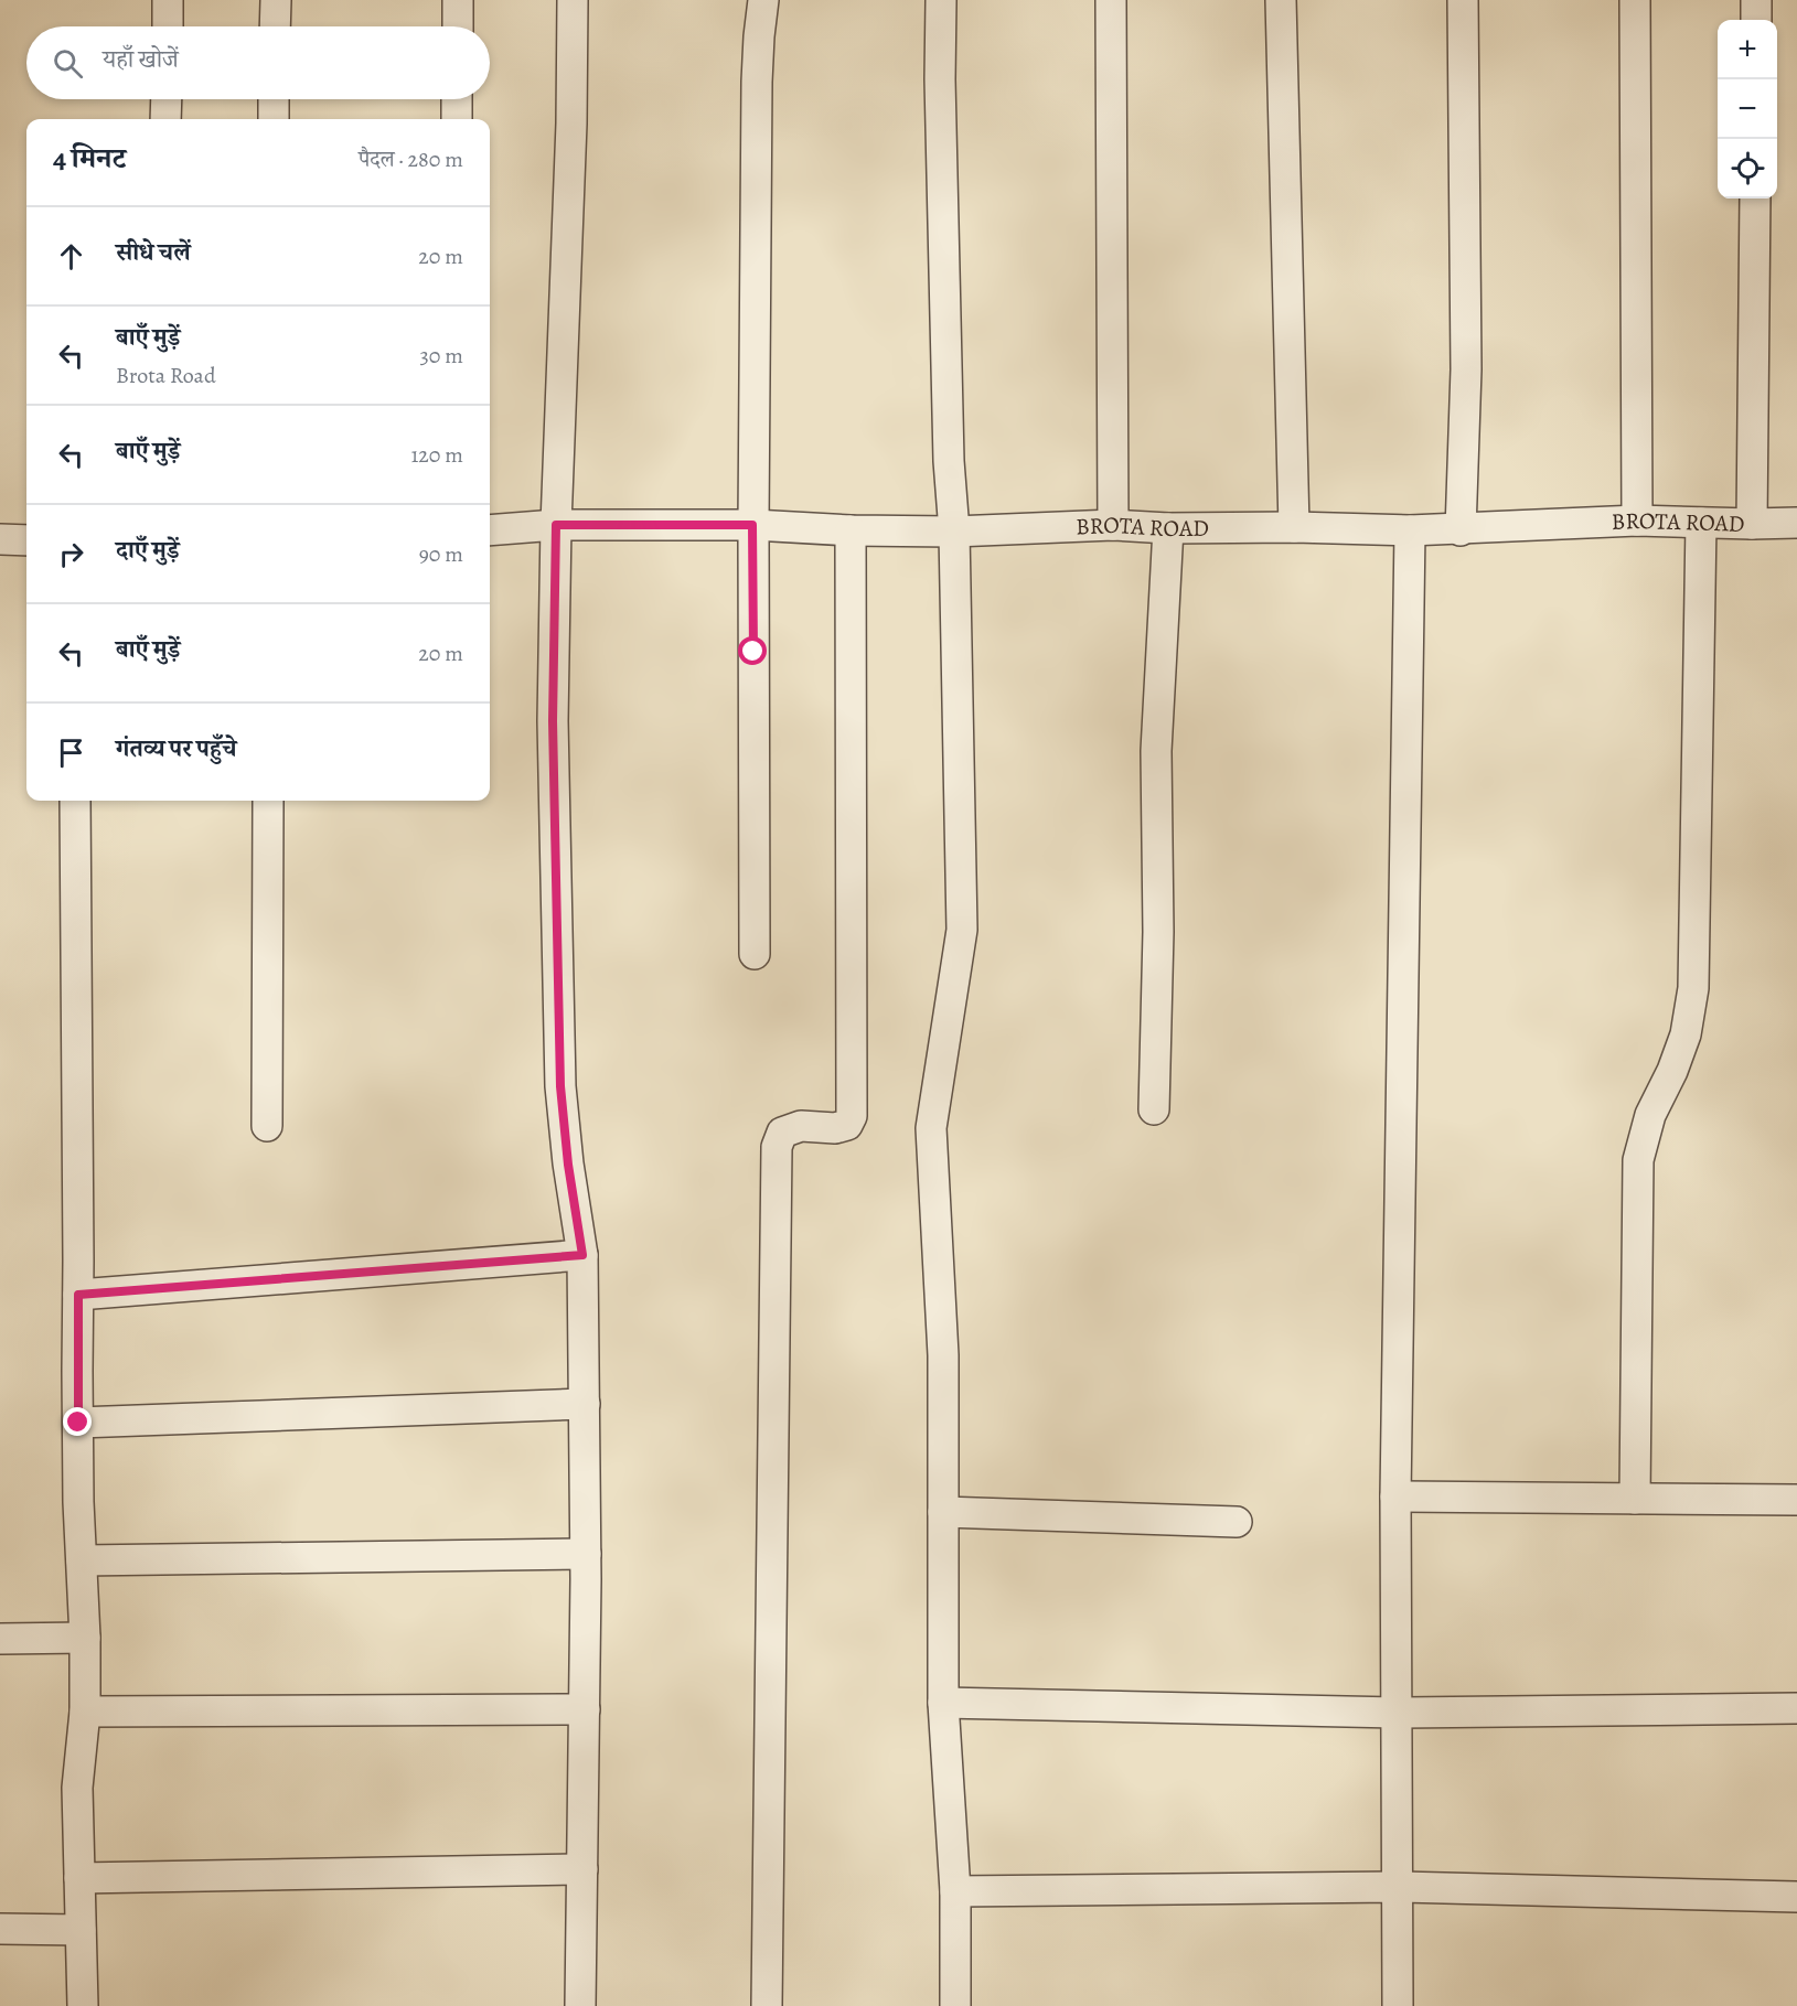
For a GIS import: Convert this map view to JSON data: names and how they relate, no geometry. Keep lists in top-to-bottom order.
{
  "streets": {
    "street": ["BROTA ROAD"]
  },
  "page": {
    "map_buttons": ["+", "−"],
    "search": "यहाँ खोजें",
    "heading": ["4 मिनट", "पैदल · 280 m"],
    "list": [
      ["सीधे चलें", "20 m"],
      ["बाएँ मुड़ें", "Brota Road", "30 m"],
      ["बाएँ मुड़ें", "120 m"],
      ["दाएँ मुड़ें", "90 m"],
      ["बाएँ मुड़ें", "20 m"],
      "गंतव्य पर पहुँचे"
    ]
  }
}
